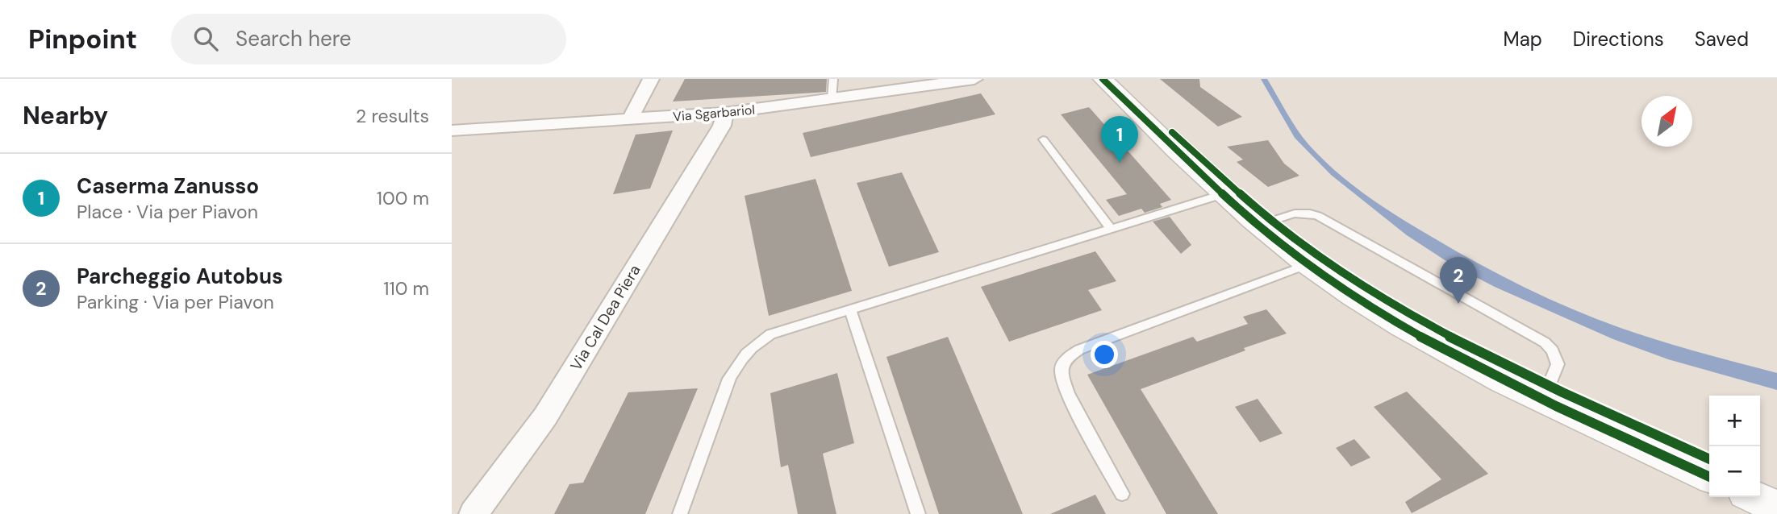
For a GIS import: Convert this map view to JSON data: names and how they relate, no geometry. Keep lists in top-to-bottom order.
{
  "streets": {
    "street": ["Via Sgarbariol", "Via Cal Dea Piera"]
  },
  "crossings": [
    ["Via Sgarbariol", "Via Cal Dea Piera"]
  ],
  "north": "top right",
  "page": {
    "header": "Pinpoint",
    "search": "Search here",
    "nav": ["Map", "Directions", "Saved"],
    "heading": ["Nearby", "2 results"],
    "pins": ["1", "2"],
    "list": [
      {
        "mark": "1",
        "name": "Caserma Zanusso",
        "note": "Place · Via per Piavon",
        "value": "100 m"
      },
      {
        "mark": "2",
        "name": "Parcheggio Autobus",
        "note": "Parking · Via per Piavon",
        "value": "110 m"
      }
    ],
    "map_buttons": ["+", "−"]
  }
}
